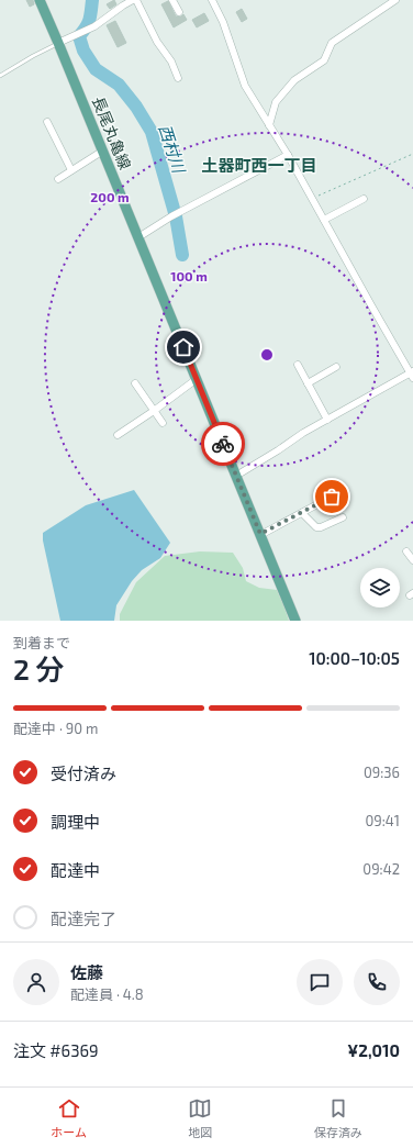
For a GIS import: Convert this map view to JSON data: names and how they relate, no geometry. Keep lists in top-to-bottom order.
{
  "streets": {
    "main road": ["長尾丸亀線"]
  },
  "districts": ["土器町西一丁目"],
  "water": ["西村川"],
  "page": {
    "heading": ["2 分", "到着まで", "10:00–10:05"],
    "panel": [
      "佐藤",
      "配達員 · 4.8",
      "注文 #6369",
      "¥2,010"
    ],
    "bar": "配達中 · 90 m",
    "list": [
      ["受付済み", "09:36"],
      ["調理中", "09:41"],
      ["配達中", "09:42"],
      "配達完了"
    ],
    "tabs": ["ホーム", "地図", "保存済み"]
  },
  "rings": ["200 m", "100 m"]
}
